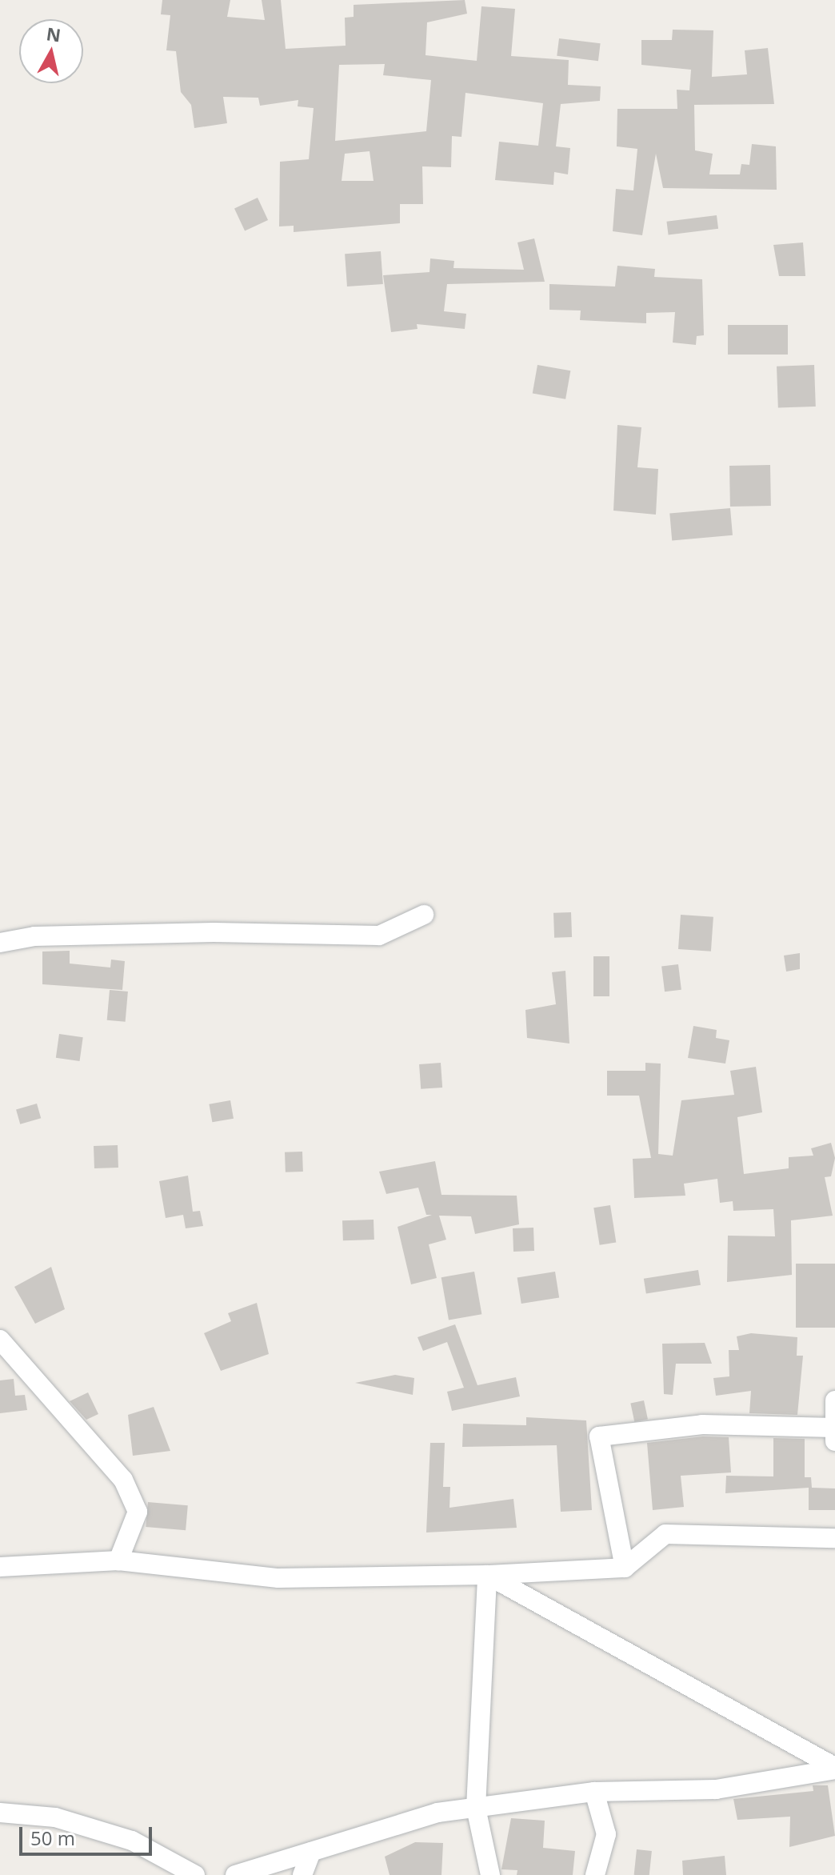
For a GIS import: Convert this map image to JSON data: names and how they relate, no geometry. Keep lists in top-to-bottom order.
{
  "scale_bar": "50 m",
  "north": "top"
}
